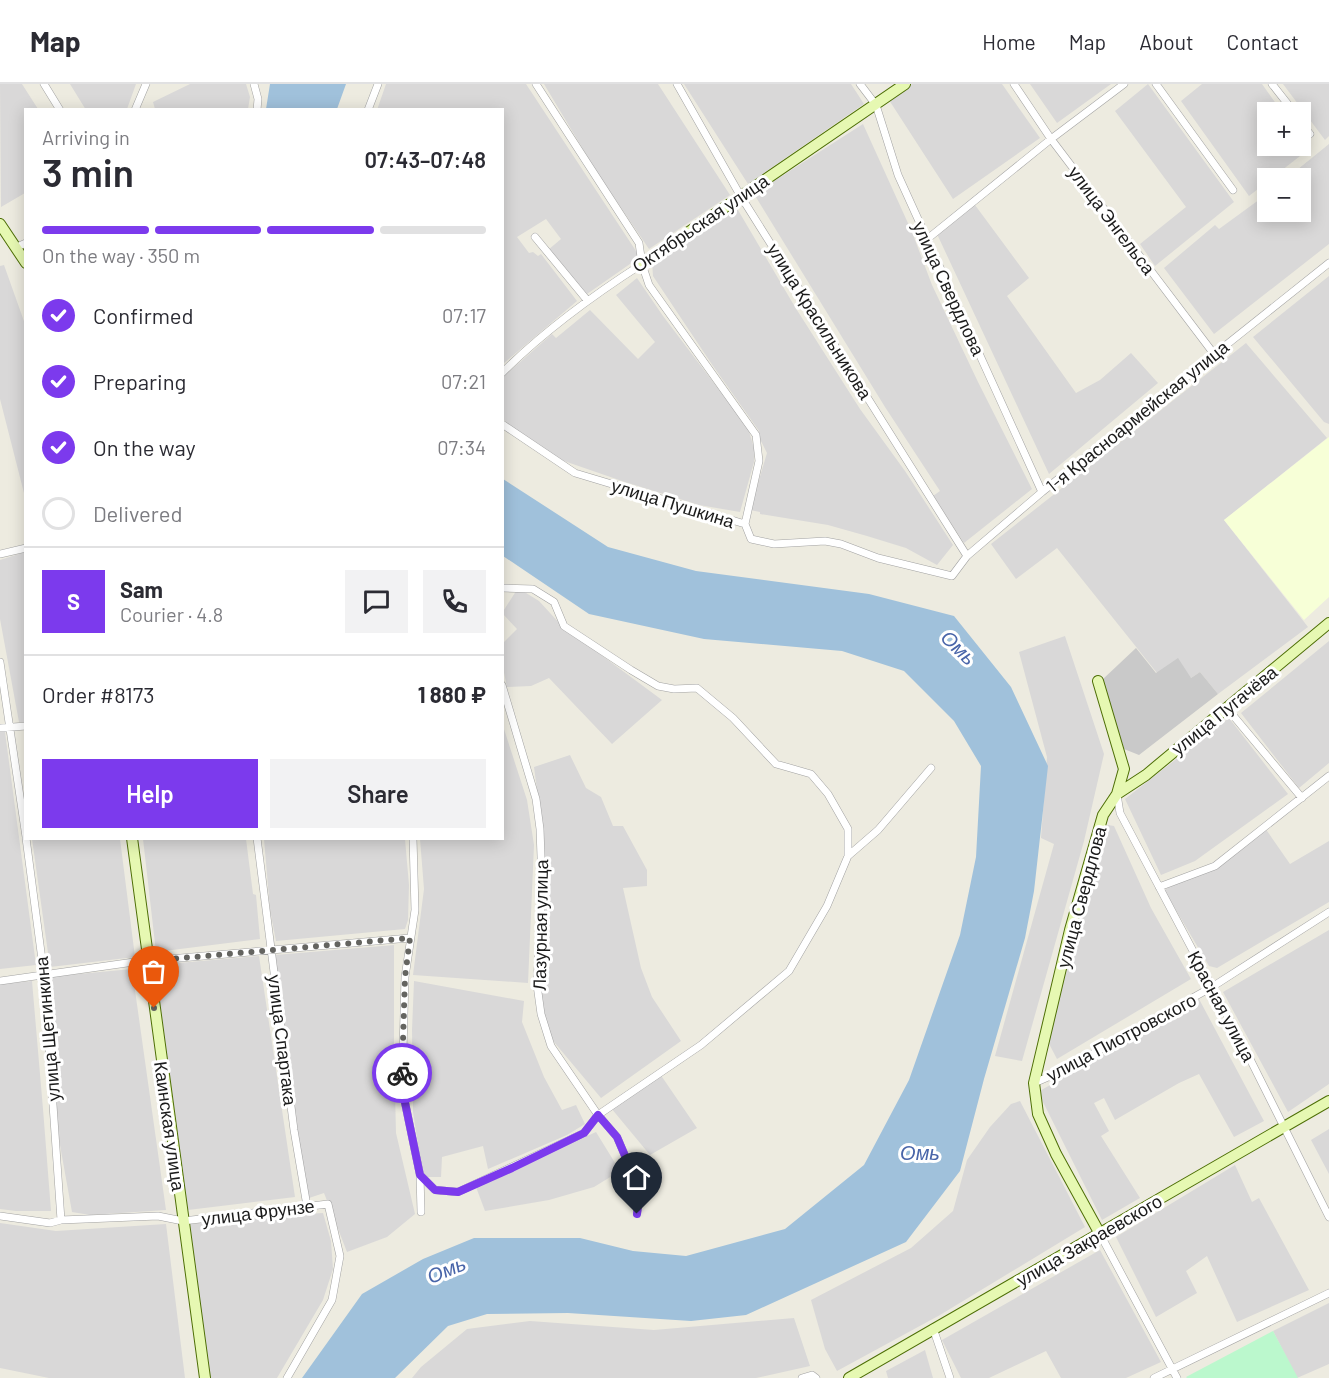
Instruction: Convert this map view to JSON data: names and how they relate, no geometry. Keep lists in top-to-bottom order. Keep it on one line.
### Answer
{"streets":{"street":["улица Энгельса","Октябрьская улица","улица Свердлова","улица Красильникова","1-я Красноармейская улица","улица Пушкина","улица Пугачёва","Лазурная улица","Красная улица","улица Щетинкина","улица Пиотровского","улица Спартака","Каинская улица","улица Фрунзе","улица Закраевского"]},"crossings":[["улица Энгельса","1-я Красноармейская улица"],["Октябрьская улица","улица Свердлова"],["Октябрьская улица","улица Красильникова"],["улица Свердлова","1-я Красноармейская улица"],["улица Свердлова","улица Пугачёва"],["улица Свердлова","Красная улица"],["улица Свердлова","улица Пиотровского"],["улица Красильникова","1-я Красноармейская улица"],["1-я Красноармейская улица","улица Пушкина"],["улица Пугачёва","Красная улица"],["Красная улица","улица Пиотровского"],["Красная улица","улица Закраевского"],["улица Щетинкина","улица Фрунзе"],["улица Спартака","улица Фрунзе"],["Каинская улица","улица Фрунзе"]],"water":["Омь"],"page":{"header":"Map","nav":["Home","Map","About","Contact"],"map_buttons":["+","−"],"heading":["3 min","Arriving in","07:43–07:48"],"panel":["Sam","Courier · 4.8","Order #8173","1 880 ₽"],"bar":"On the way · 350 m","list":[["Confirmed","07:17"],["Preparing","07:21"],["On the way","07:34"],"Delivered"],"round":"S","buttons":["Help","Share"]}}
